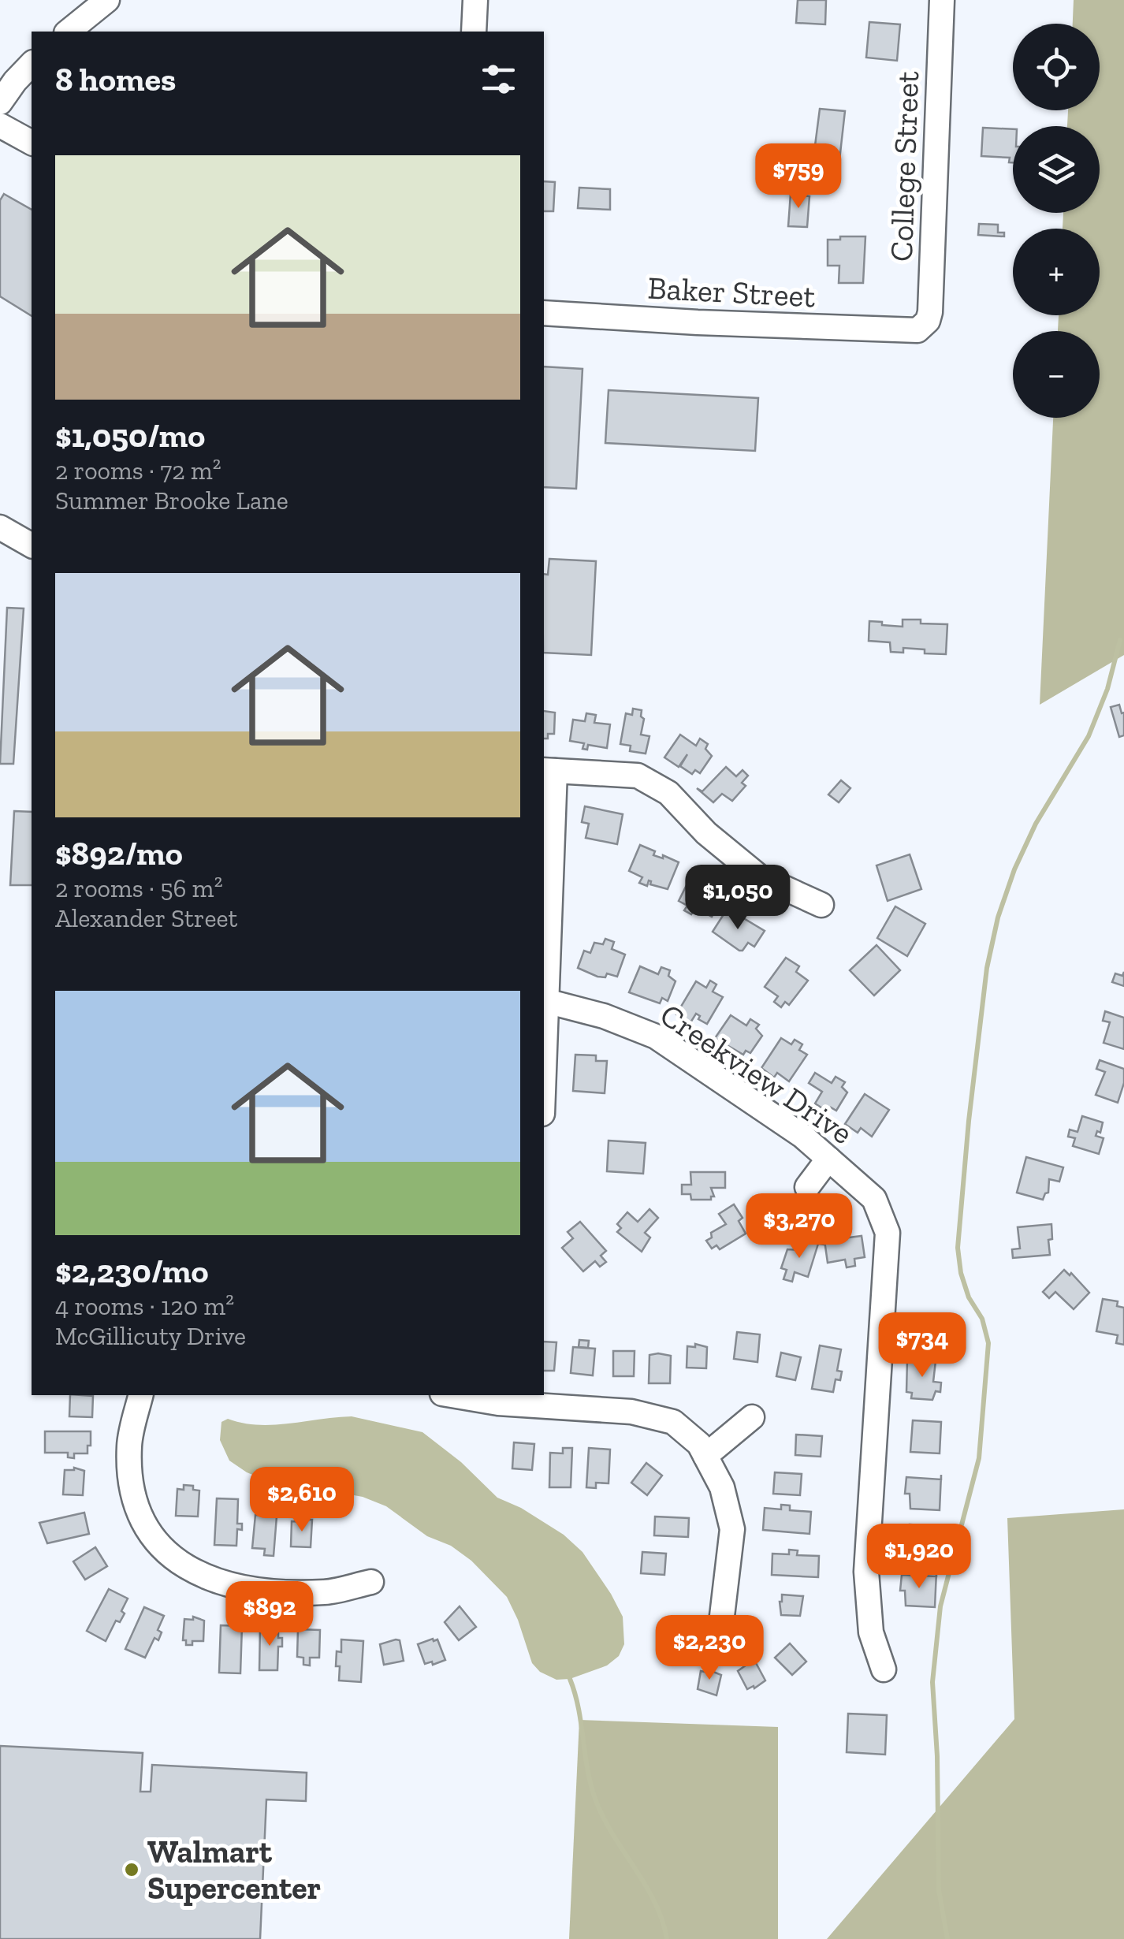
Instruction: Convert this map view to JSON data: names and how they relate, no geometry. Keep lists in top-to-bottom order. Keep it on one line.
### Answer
{"streets":{"street":["College Street","Baker Street","Creekview Drive"]},"crossings":[["College Street","Baker Street"]],"places":["Walmart Supercenter"],"page":{"map_buttons":["+","−"],"heading":"8 homes","list":[{"name":"$1,050/mo","note":"2 rooms · 72 m² · Summer Brooke Lane"},{"name":"$892/mo","note":"2 rooms · 56 m² · Alexander Street"},{"name":"$2,230/mo","note":"4 rooms · 120 m² · McGillicuty Drive"}],"price":["$759","$1,050","$3,270","$734","$2,610","$1,920","$892","$2,230"]}}
